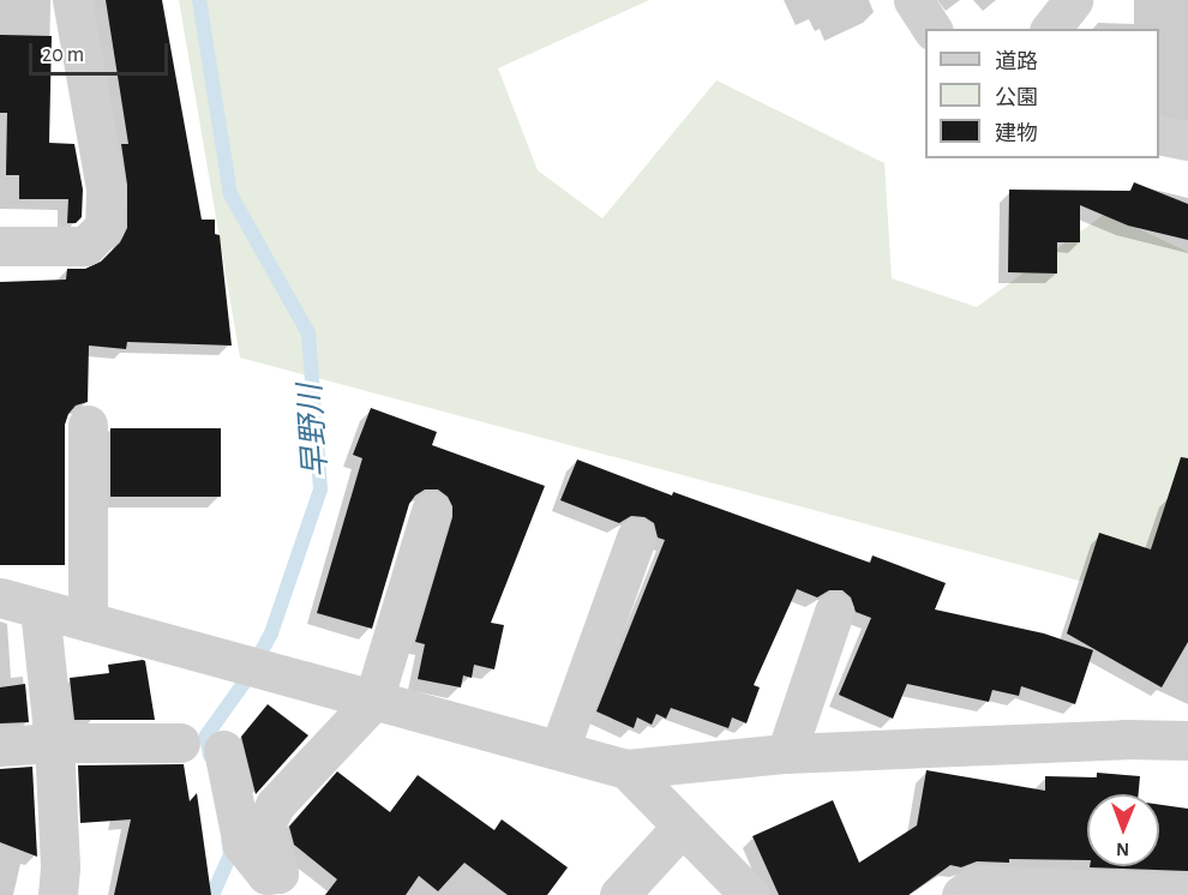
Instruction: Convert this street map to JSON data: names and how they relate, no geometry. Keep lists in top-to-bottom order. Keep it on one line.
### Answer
{"water":["早野川"],"legend":["道路","公園","建物"],"scale_bar":"20 m","north":"bottom"}
